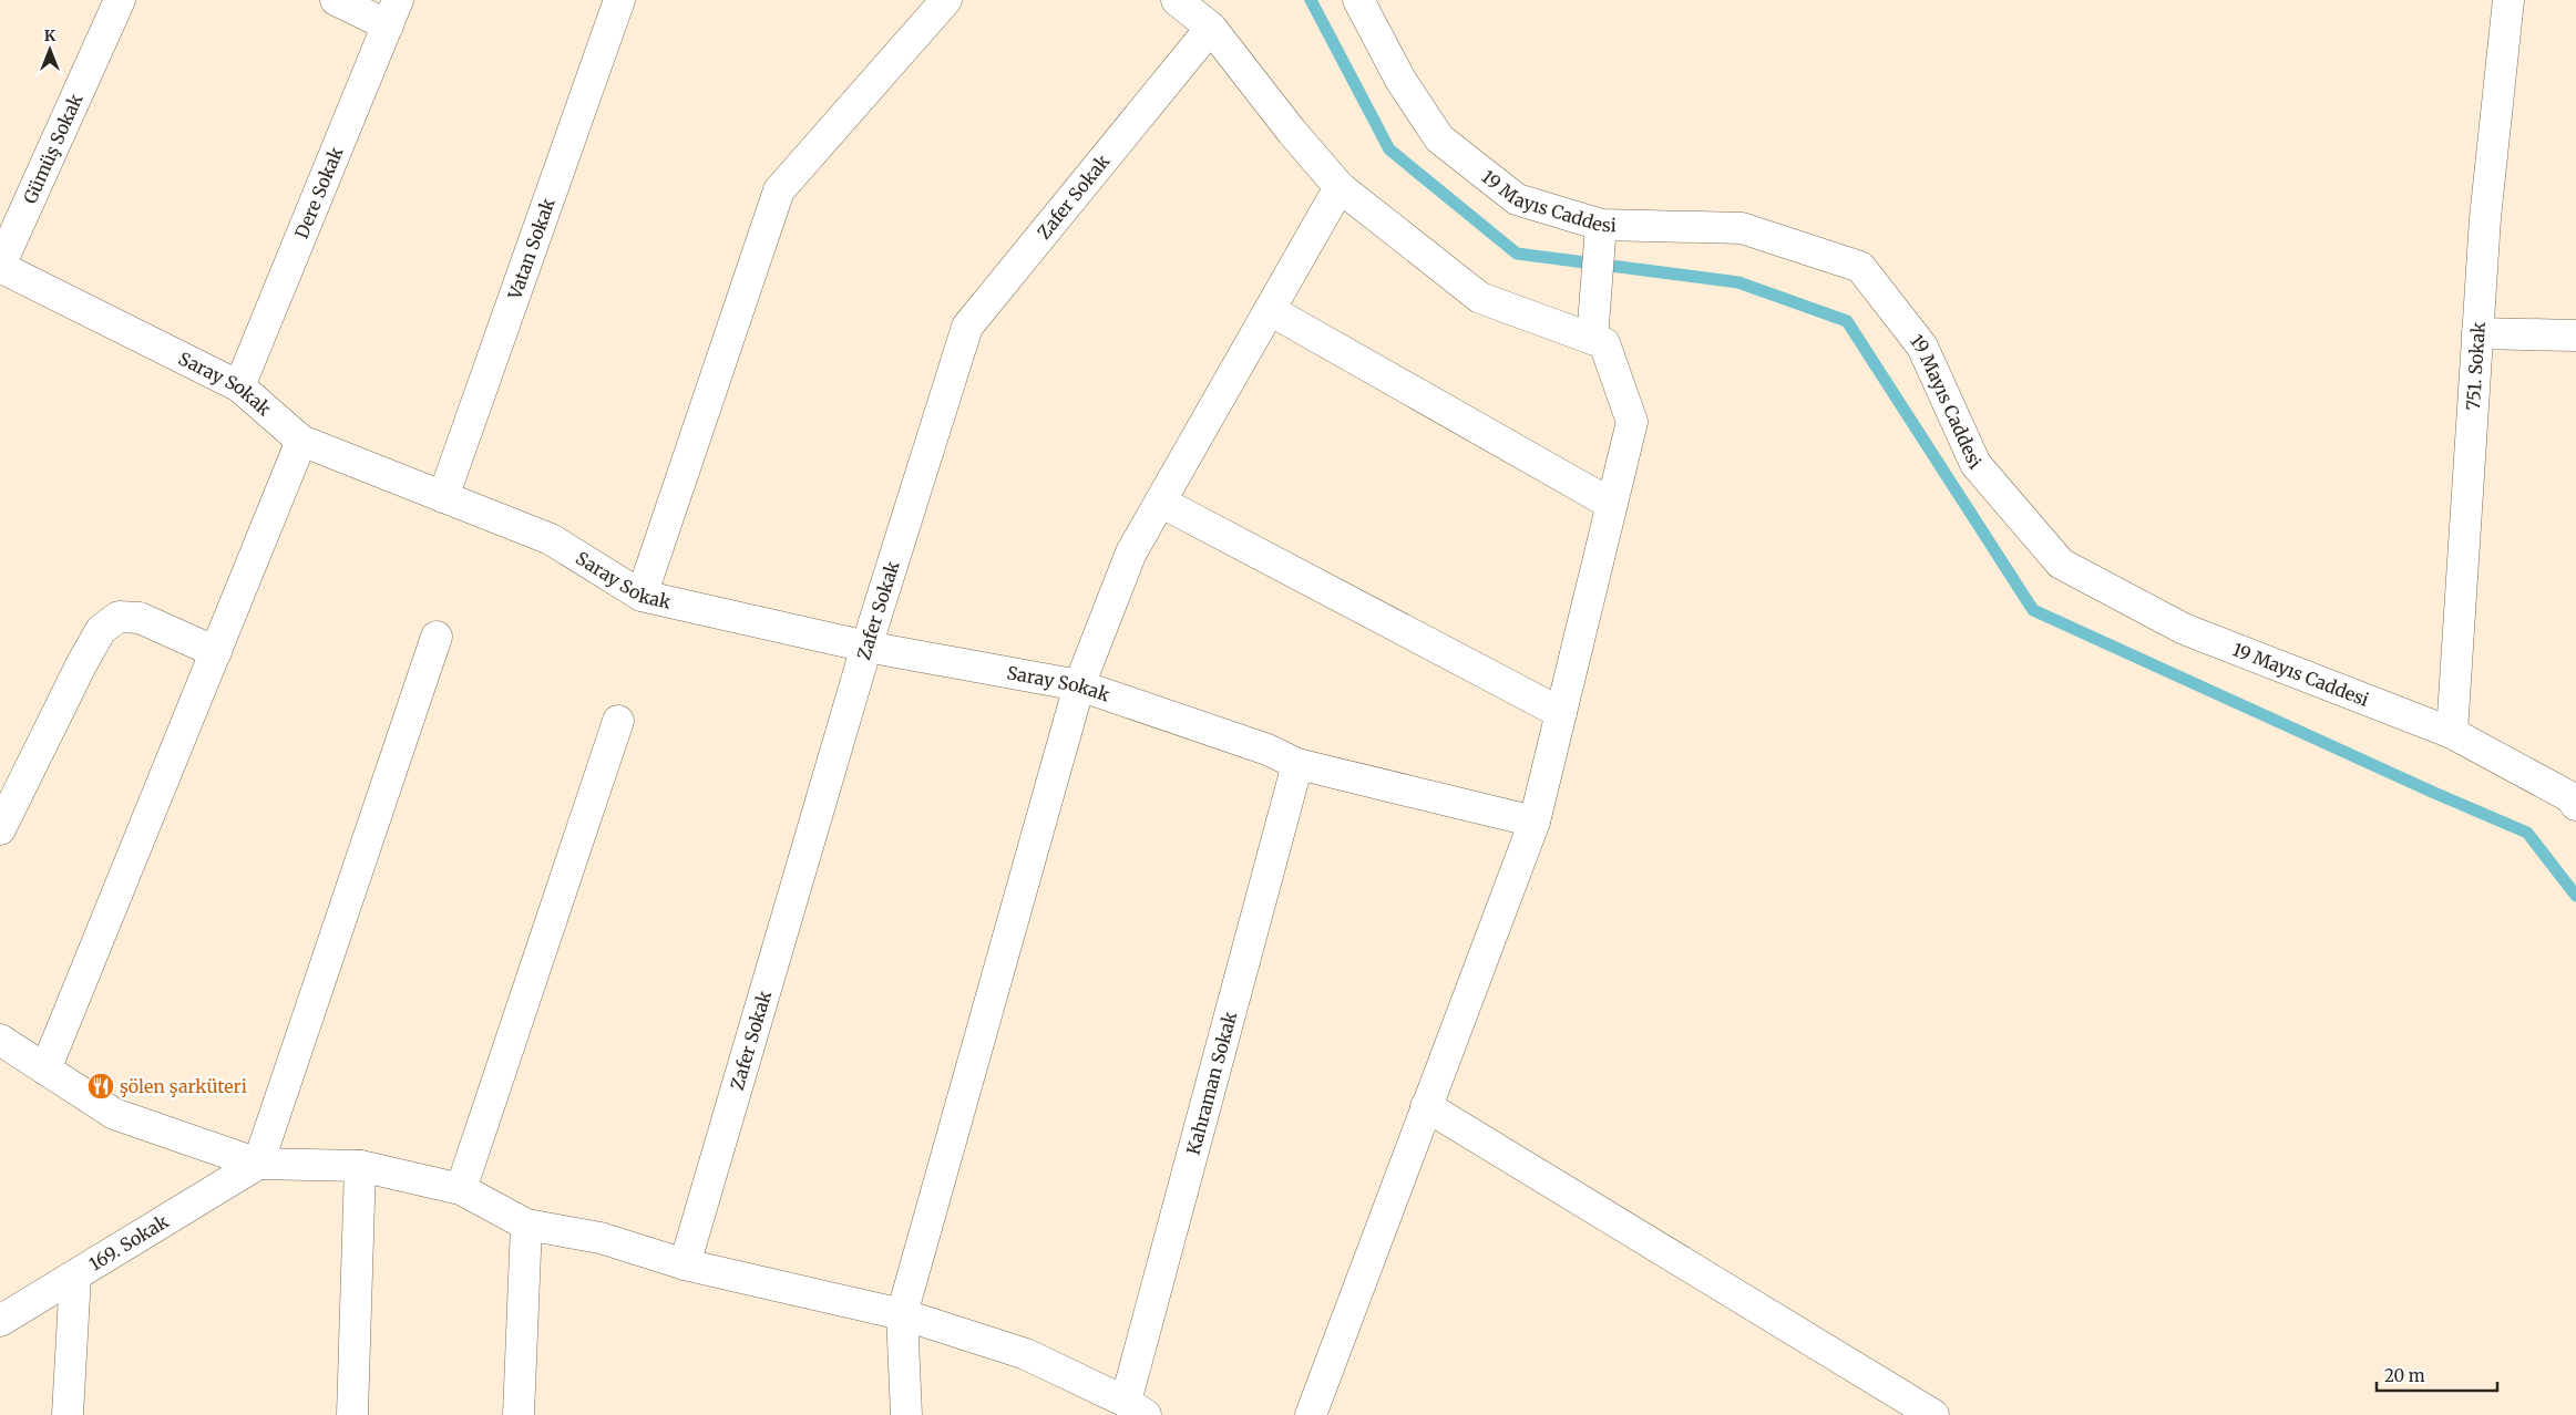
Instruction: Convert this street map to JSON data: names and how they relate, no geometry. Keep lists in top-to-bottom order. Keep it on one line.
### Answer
{"streets":{"street":["Gümüş Sokak","Dere Sokak","Zafer Sokak","19 Mayıs Caddesi","Vatan Sokak","751. Sokak","Saray Sokak","Kahraman Sokak","169. Sokak"]},"crossings":[["Gümüş Sokak","Saray Sokak"],["Dere Sokak","Saray Sokak"],["Zafer Sokak","Saray Sokak"],["19 Mayıs Caddesi","751. Sokak"],["Vatan Sokak","Saray Sokak"],["Saray Sokak","Kahraman Sokak"]],"places":{"restaurant":["şölen şarküteri"]},"scale_bar":"20 m","north":"top"}
